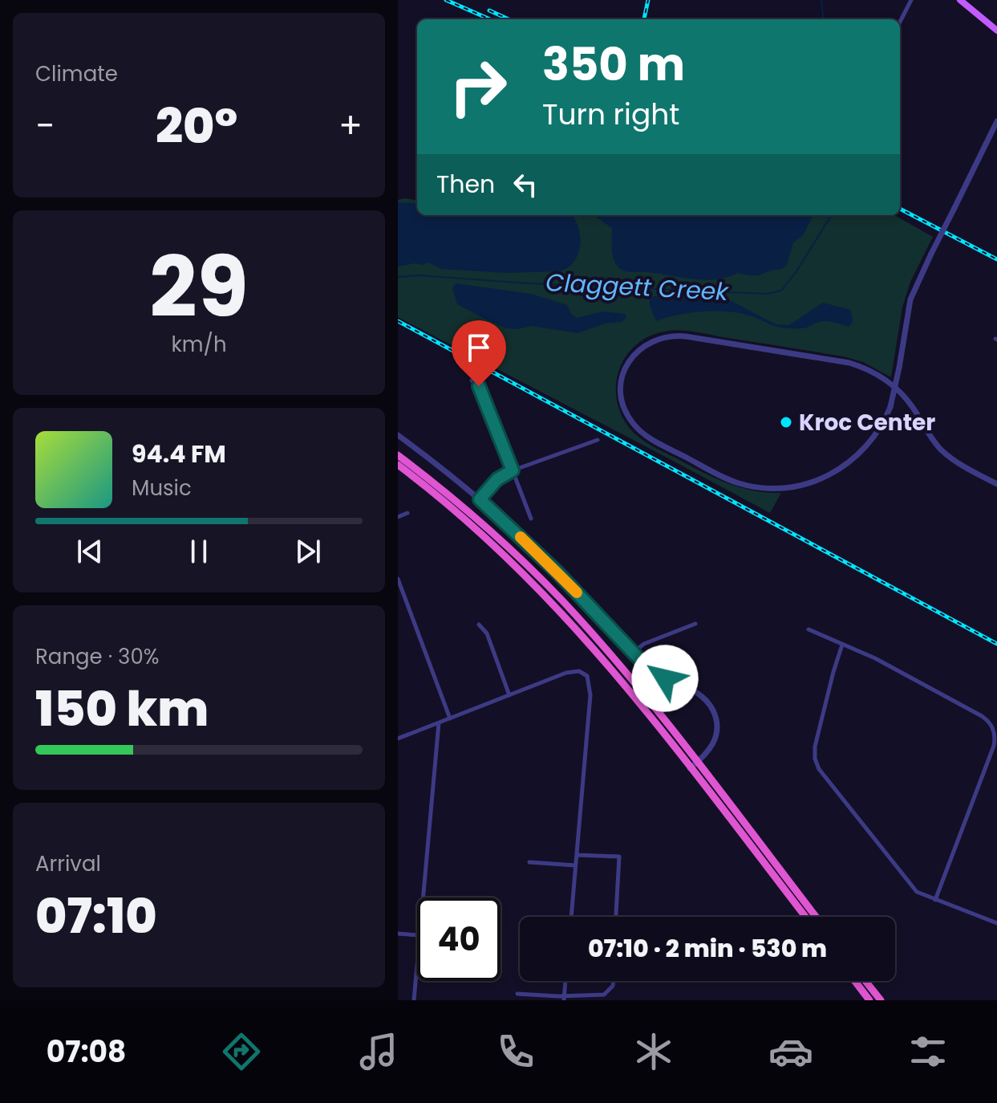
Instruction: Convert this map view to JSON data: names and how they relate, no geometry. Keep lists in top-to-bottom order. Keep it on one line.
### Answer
{"water":["Claggett Creek"],"places":["Kroc Center"],"page":{"tile":["Climate",["29","km/h"],["Range · 30%","150 km"],["Arrival","07:10"]],"turn":["350 m","Turn right"],"heat":["−","20°","+"],"then":"Then","song":["94.4 FM","Music"],"limit":"40","trip":"07:10 · 2 min · 530 m","tabs":"07:08"}}
